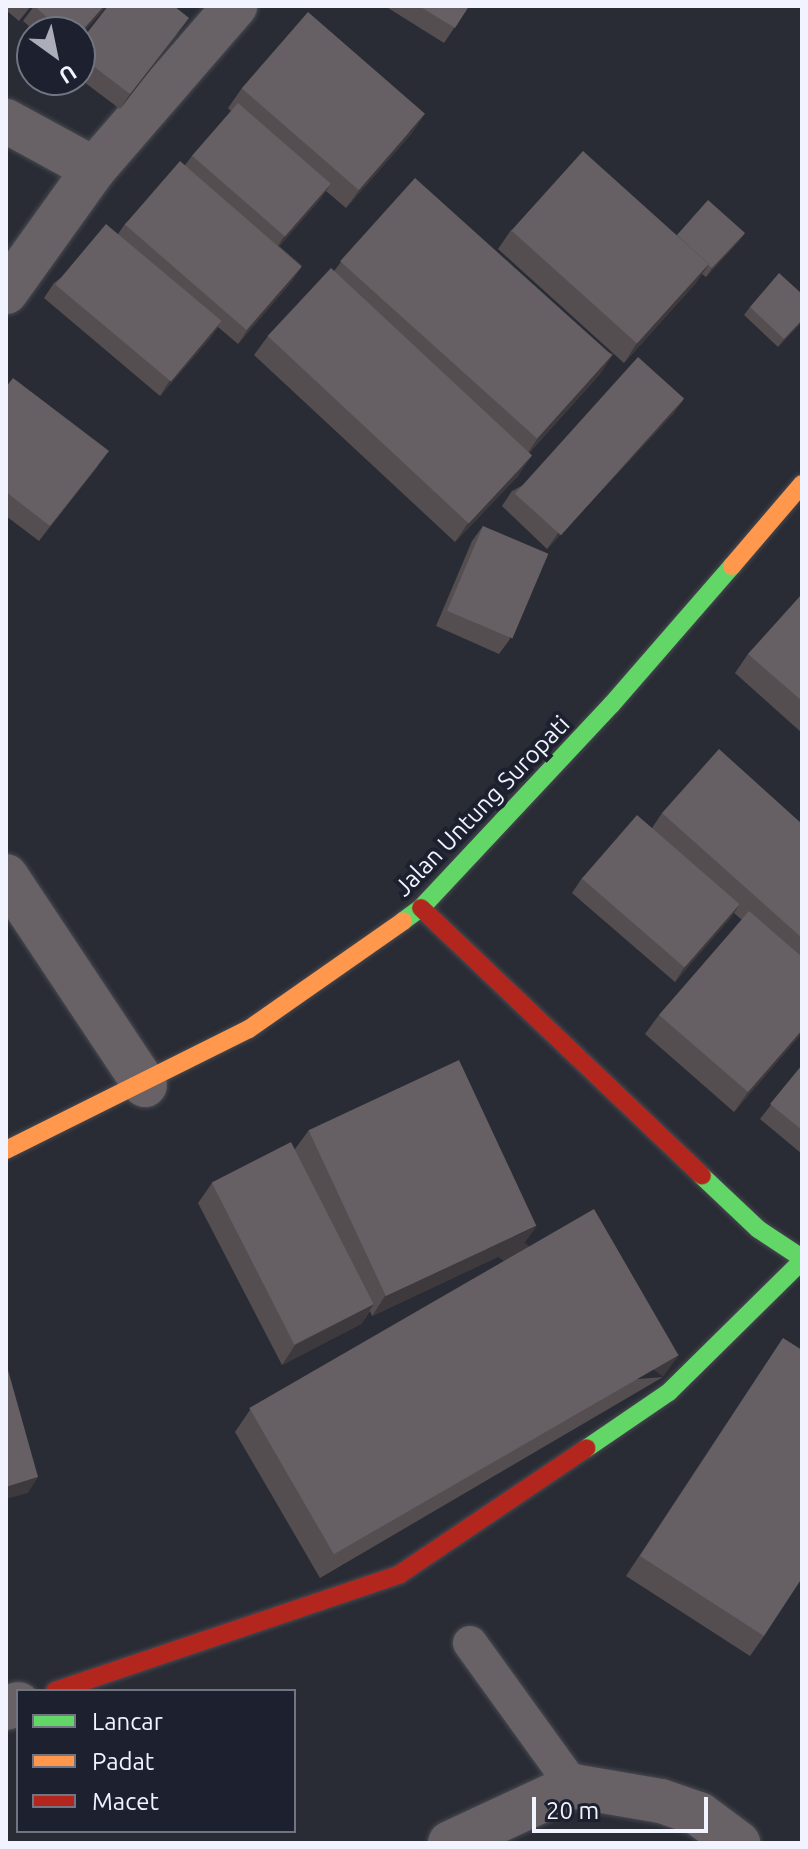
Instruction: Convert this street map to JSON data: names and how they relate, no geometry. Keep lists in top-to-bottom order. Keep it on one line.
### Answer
{"streets":{"street":["Jalan Untung Suropati"]},"legend":["Lancar","Padat","Macet"],"scale_bar":"20 m","north":"bottom right"}
